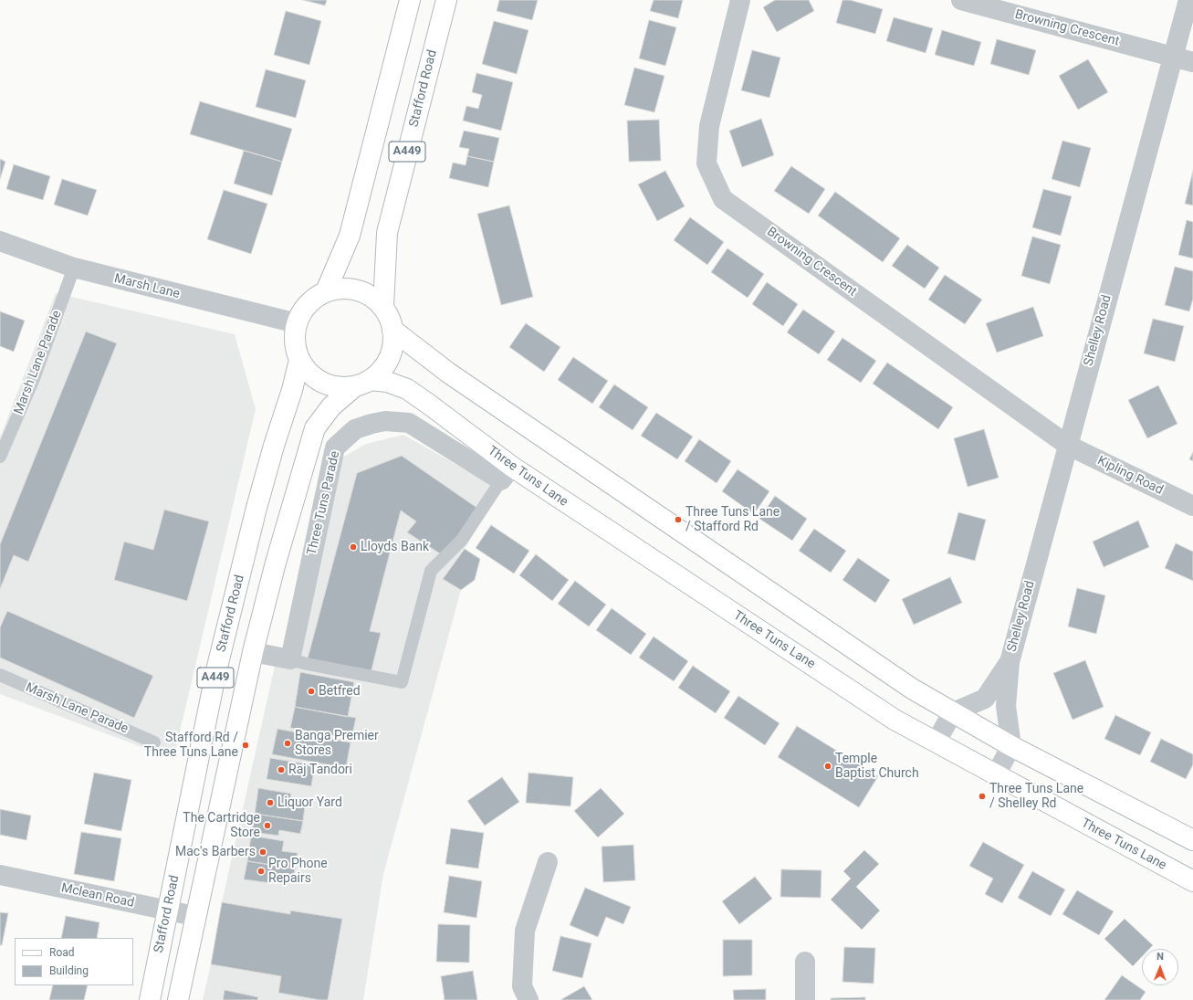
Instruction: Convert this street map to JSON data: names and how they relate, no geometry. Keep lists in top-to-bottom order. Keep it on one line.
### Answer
{"streets":{"main road":["Stafford Road","A449","Three Tuns Lane"],"street":["Browning Crescent","Marsh Lane","Shelley Road","Kipling Road","Three Tuns Parade","Mclean Road"],"lane":["Marsh Lane Parade"]},"crossings":[["Browning Crescent","Shelley Road"],["Browning Crescent","Kipling Road"],["Stafford Road","A449"],["Stafford Road","Marsh Lane"],["Stafford Road","Three Tuns Lane"],["Stafford Road","Mclean Road"],["A449","Marsh Lane"],["A449","Three Tuns Lane"],["A449","Mclean Road"],["Marsh Lane","Marsh Lane Parade"],["Marsh Lane","Three Tuns Lane"],["Shelley Road","Kipling Road"],["Three Tuns Lane","Three Tuns Parade"]],"places":["Three Tuns Lane / Stafford Rd","Lloyds Bank","Betfred","Banga Premier Stores","Stafford Rd / Three Tuns Lane","Temple Baptist Church","Raj Tandori","Three Tuns Lane / Shelley Rd","Liquor Yard","The Cartridge Store","Mac's Barbers","Pro Phone Repairs"],"legend":["Road","Building"],"north":"top"}
